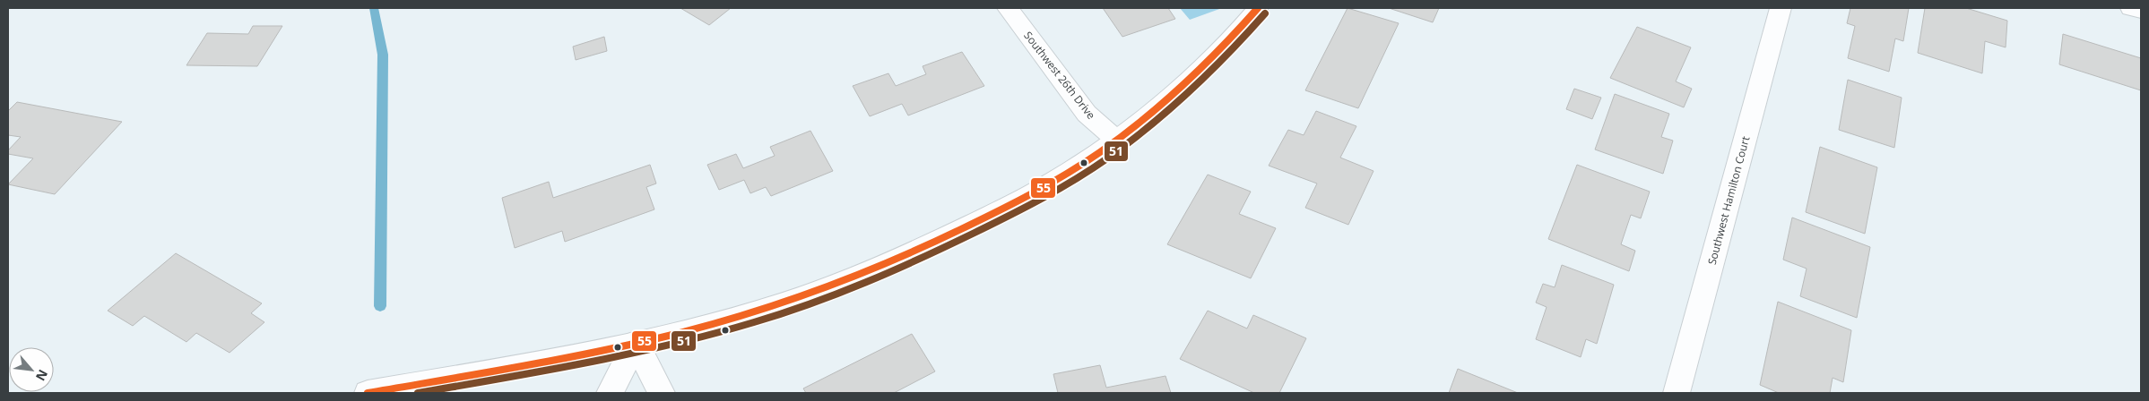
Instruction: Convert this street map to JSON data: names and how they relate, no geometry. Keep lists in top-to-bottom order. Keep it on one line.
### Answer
{"streets":{"street":["Southwest 26th Drive","Southwest Hamilton Court"]},"lines":["transit line 55","transit line 51"],"north":"bottom right"}
